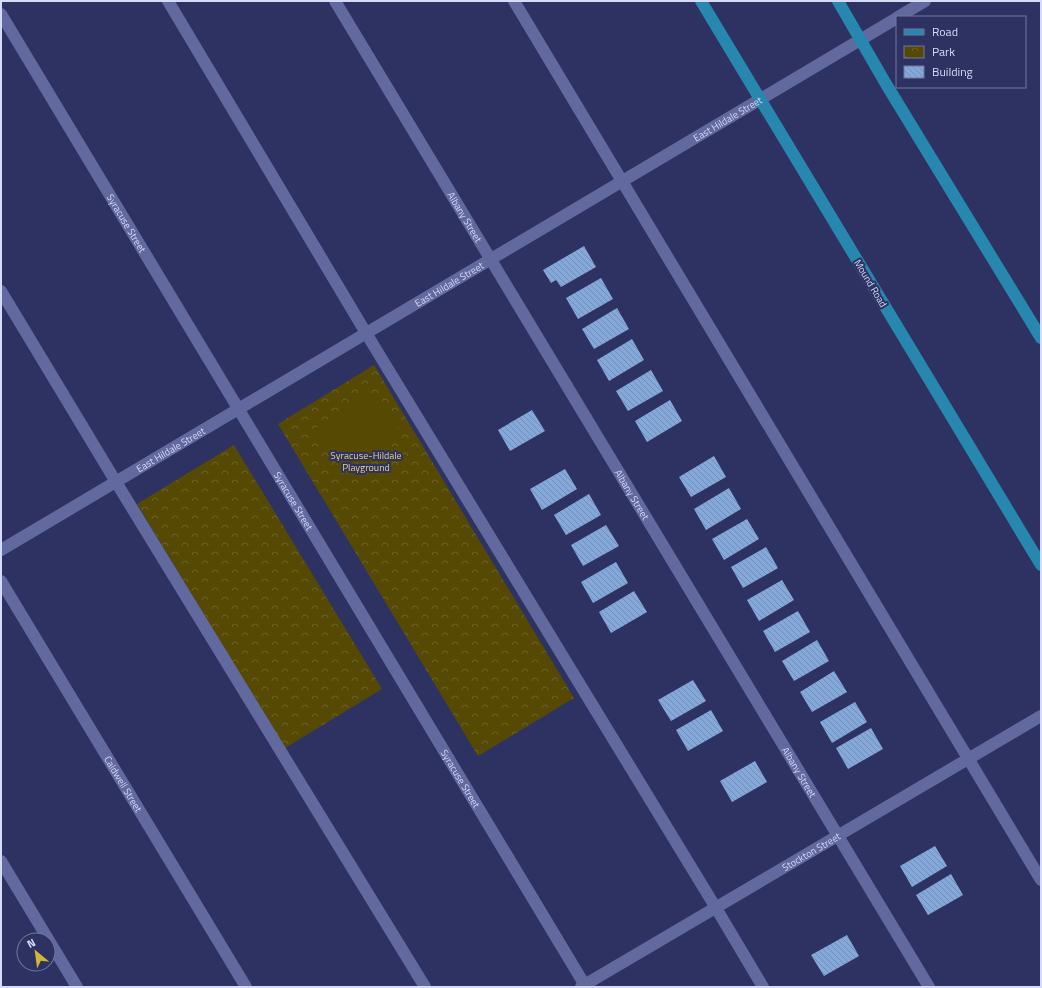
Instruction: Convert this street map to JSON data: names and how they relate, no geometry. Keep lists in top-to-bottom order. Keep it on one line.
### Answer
{"streets":{"main road":["Mound Road"],"street":["East Hildale Street","Albany Street","Syracuse Street","Caldwell Street","Stockton Street"]},"crossings":[["East Hildale Street","Albany Street"],["East Hildale Street","Syracuse Street"],["East Hildale Street","Mound Road"],["Albany Street","Stockton Street"],["Syracuse Street","Stockton Street"]],"parks":["Syracuse-Hildale Playground"],"legend":["Road","Park","Building"],"north":"top left"}
